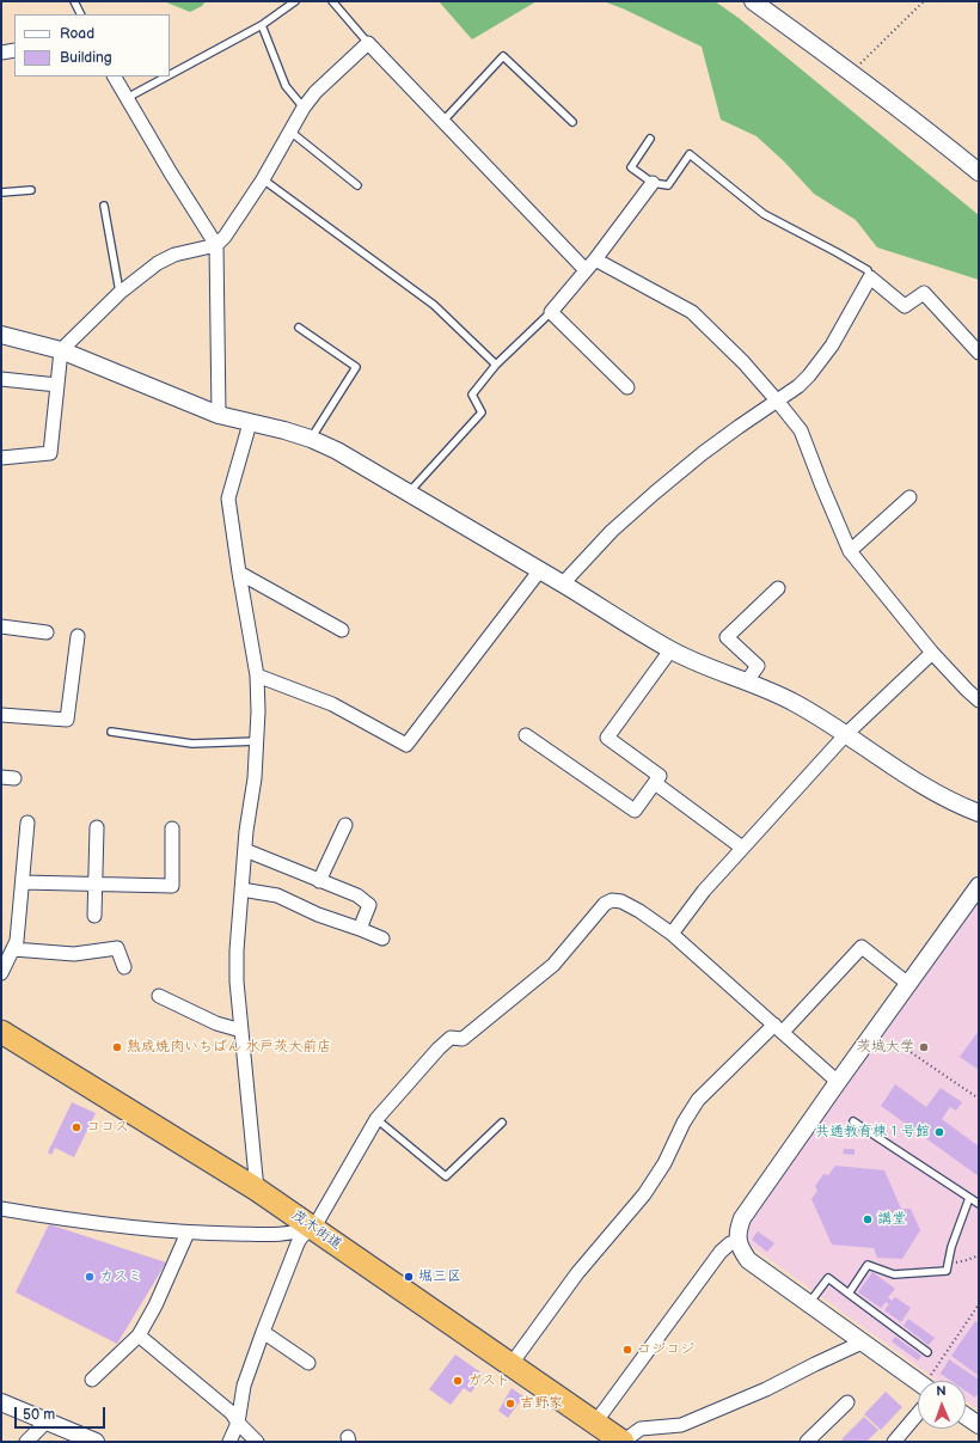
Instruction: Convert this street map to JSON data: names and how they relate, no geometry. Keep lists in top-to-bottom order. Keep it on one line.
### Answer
{"streets":{"highway":["茂木街道"]},"places":["熟成焼肉いちばん 水戸茨大前店","茨城大学","ココス","共通教育棟１号館","講堂","カスミ","堀三区","コジコジ","ガスト","吉野家"],"legend":["Road","Building"],"scale_bar":"50 m","north":"top"}
